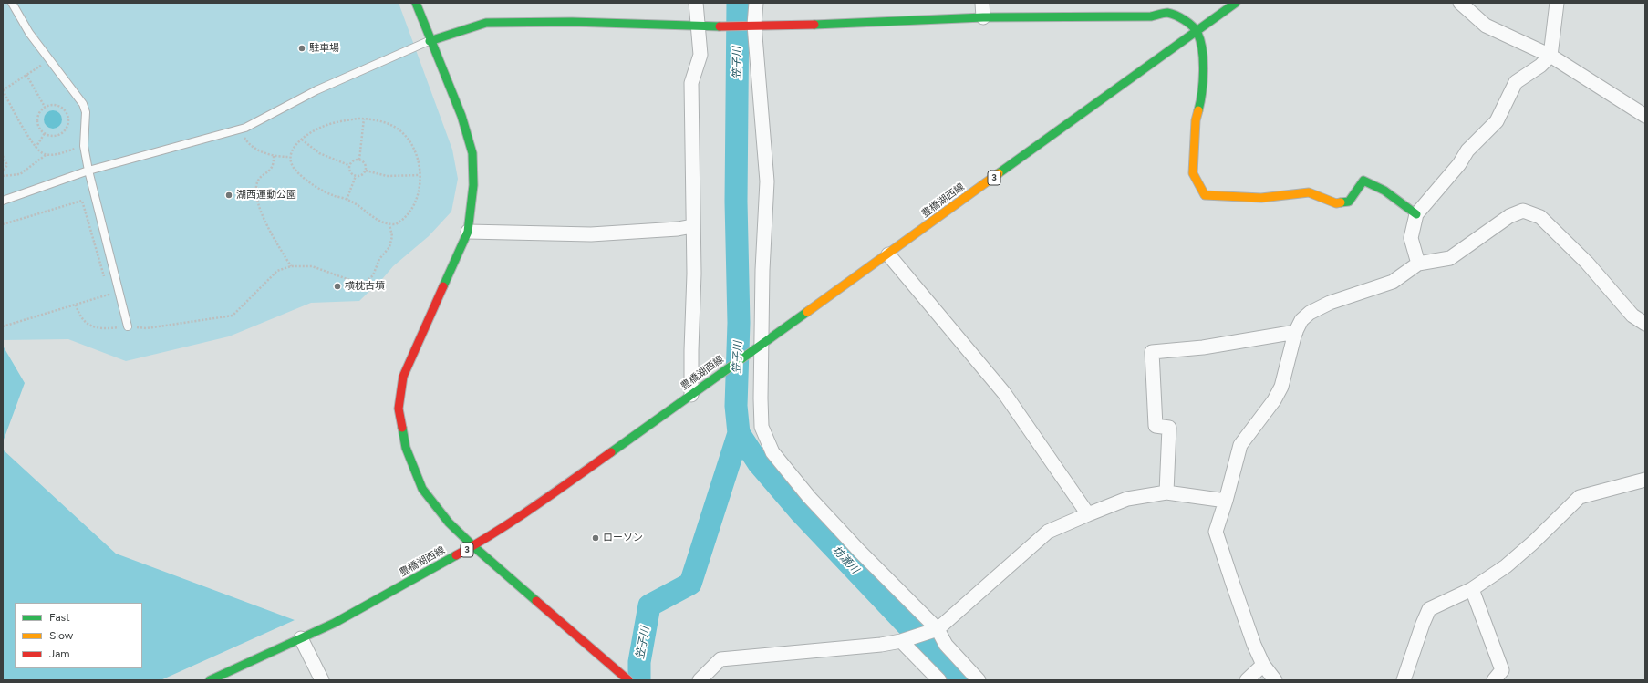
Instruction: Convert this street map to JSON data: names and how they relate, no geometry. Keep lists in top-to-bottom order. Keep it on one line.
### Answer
{"streets":{"street":["3","豊橋湖西線"]},"water":["笠子川","坊瀬川"],"places":["駐車場","湖西運動公園","横枕古墳","ローソン"],"legend":["Fast","Slow","Jam"]}
